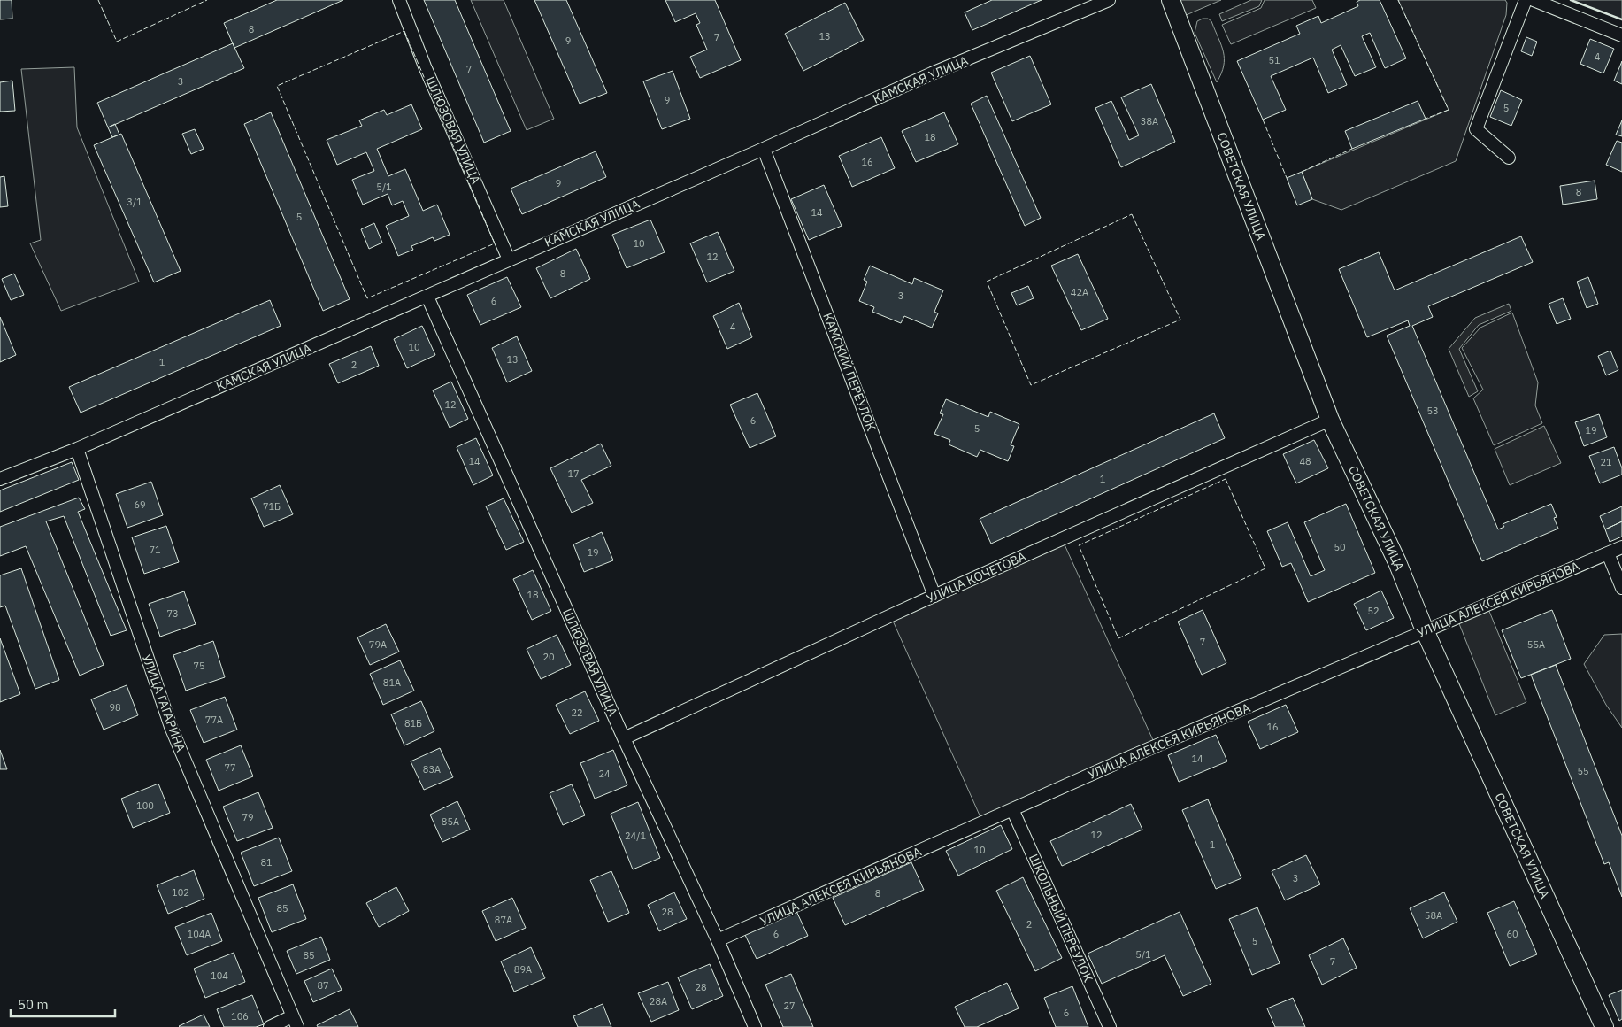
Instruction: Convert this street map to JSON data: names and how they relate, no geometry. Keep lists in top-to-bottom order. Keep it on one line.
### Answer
{"streets":{"main road":["СОВЕТСКАЯ УЛИЦА"],"street":["КАМСКАЯ УЛИЦА","ШЛЮЗОВАЯ УЛИЦА","КАМСКИЙ ПЕРЕУЛОК","УЛИЦА КОЧЕТОВА","УЛИЦА АЛЕКСЕЯ КИРЬЯНОВА","УЛИЦА ГАГАРИНА","ШКОЛЬНЫЙ ПЕРЕУЛОК"]},"crossings":[["КАМСКАЯ УЛИЦА","ШЛЮЗОВАЯ УЛИЦА"],["КАМСКАЯ УЛИЦА","КАМСКИЙ ПЕРЕУЛОК"],["КАМСКАЯ УЛИЦА","УЛИЦА ГАГАРИНА"],["ШЛЮЗОВАЯ УЛИЦА","УЛИЦА КОЧЕТОВА"],["ШЛЮЗОВАЯ УЛИЦА","УЛИЦА АЛЕКСЕЯ КИРЬЯНОВА"],["СОВЕТСКАЯ УЛИЦА","УЛИЦА КОЧЕТОВА"],["СОВЕТСКАЯ УЛИЦА","УЛИЦА АЛЕКСЕЯ КИРЬЯНОВА"],["КАМСКИЙ ПЕРЕУЛОК","УЛИЦА КОЧЕТОВА"],["УЛИЦА АЛЕКСЕЯ КИРЬЯНОВА","ШКОЛЬНЫЙ ПЕРЕУЛОК"]],"house_numbers":["8","13","7","9","4","51","7","3","9","5","38А","18","16","9","5/1","8","3/1","14","5","10","12","8","42А","3","6","4","10","13","1","2","12","53","6","5","19","14","48","21","17","1","69","71Б","50","71","19","18","52","73","7","79А","55А","20","75","81А","98","22","77А","81Б","16","14","77","83А","55","24","100","79","85А","12","24/1","1","10","81","3","102","8","85","28","58А","87А","2","104А","6","60","5","5/1","85","7","89А","104","87","28","28А","27","6","106"],"scale_bar":"50 m"}
